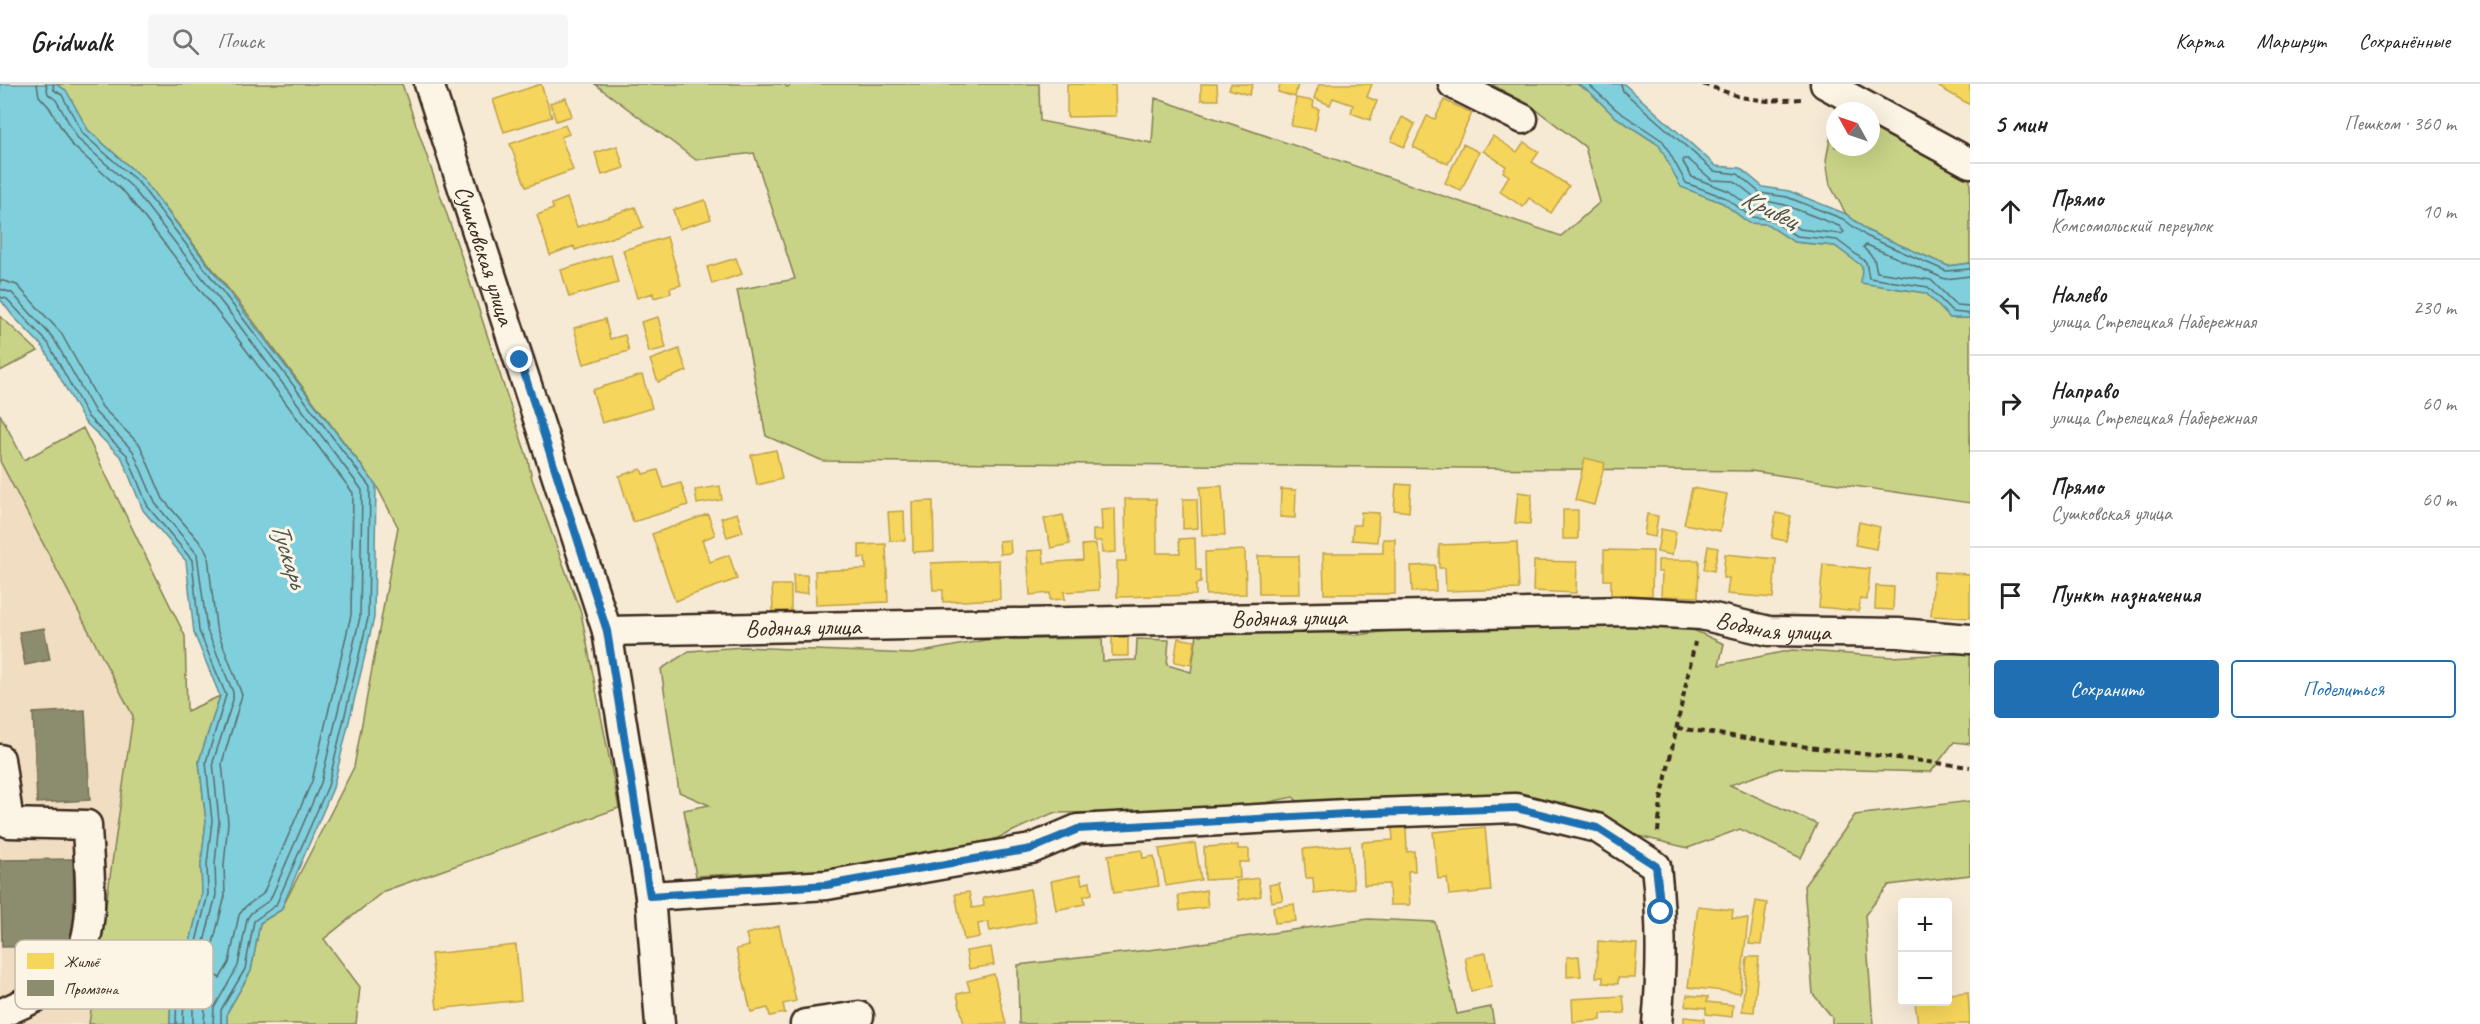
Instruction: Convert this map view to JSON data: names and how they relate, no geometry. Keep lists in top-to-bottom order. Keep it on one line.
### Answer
{"streets":{"street":["Сушковская улица","Водяная улица"]},"crossings":[["Сушковская улица","Водяная улица"]],"water":["Кривец","Тускарь"],"legend":["Жильё","Промзона"],"north":"top left","page":{"header":"Gridwalk","search":"Поиск","nav":["Карта","Маршрут","Сохранённые"],"heading":["5 мин","Пешком · 360 m"],"list":[["Прямо","Комсомольский переулок","10 m"],["Налево","улица Стрелецкая Набережная","230 m"],["Направо","улица Стрелецкая Набережная","60 m"],["Прямо","Сушковская улица","60 m"],"Пункт назначения"],"buttons":["Сохранить","Поделиться"],"map_buttons":["+","−"]}}
